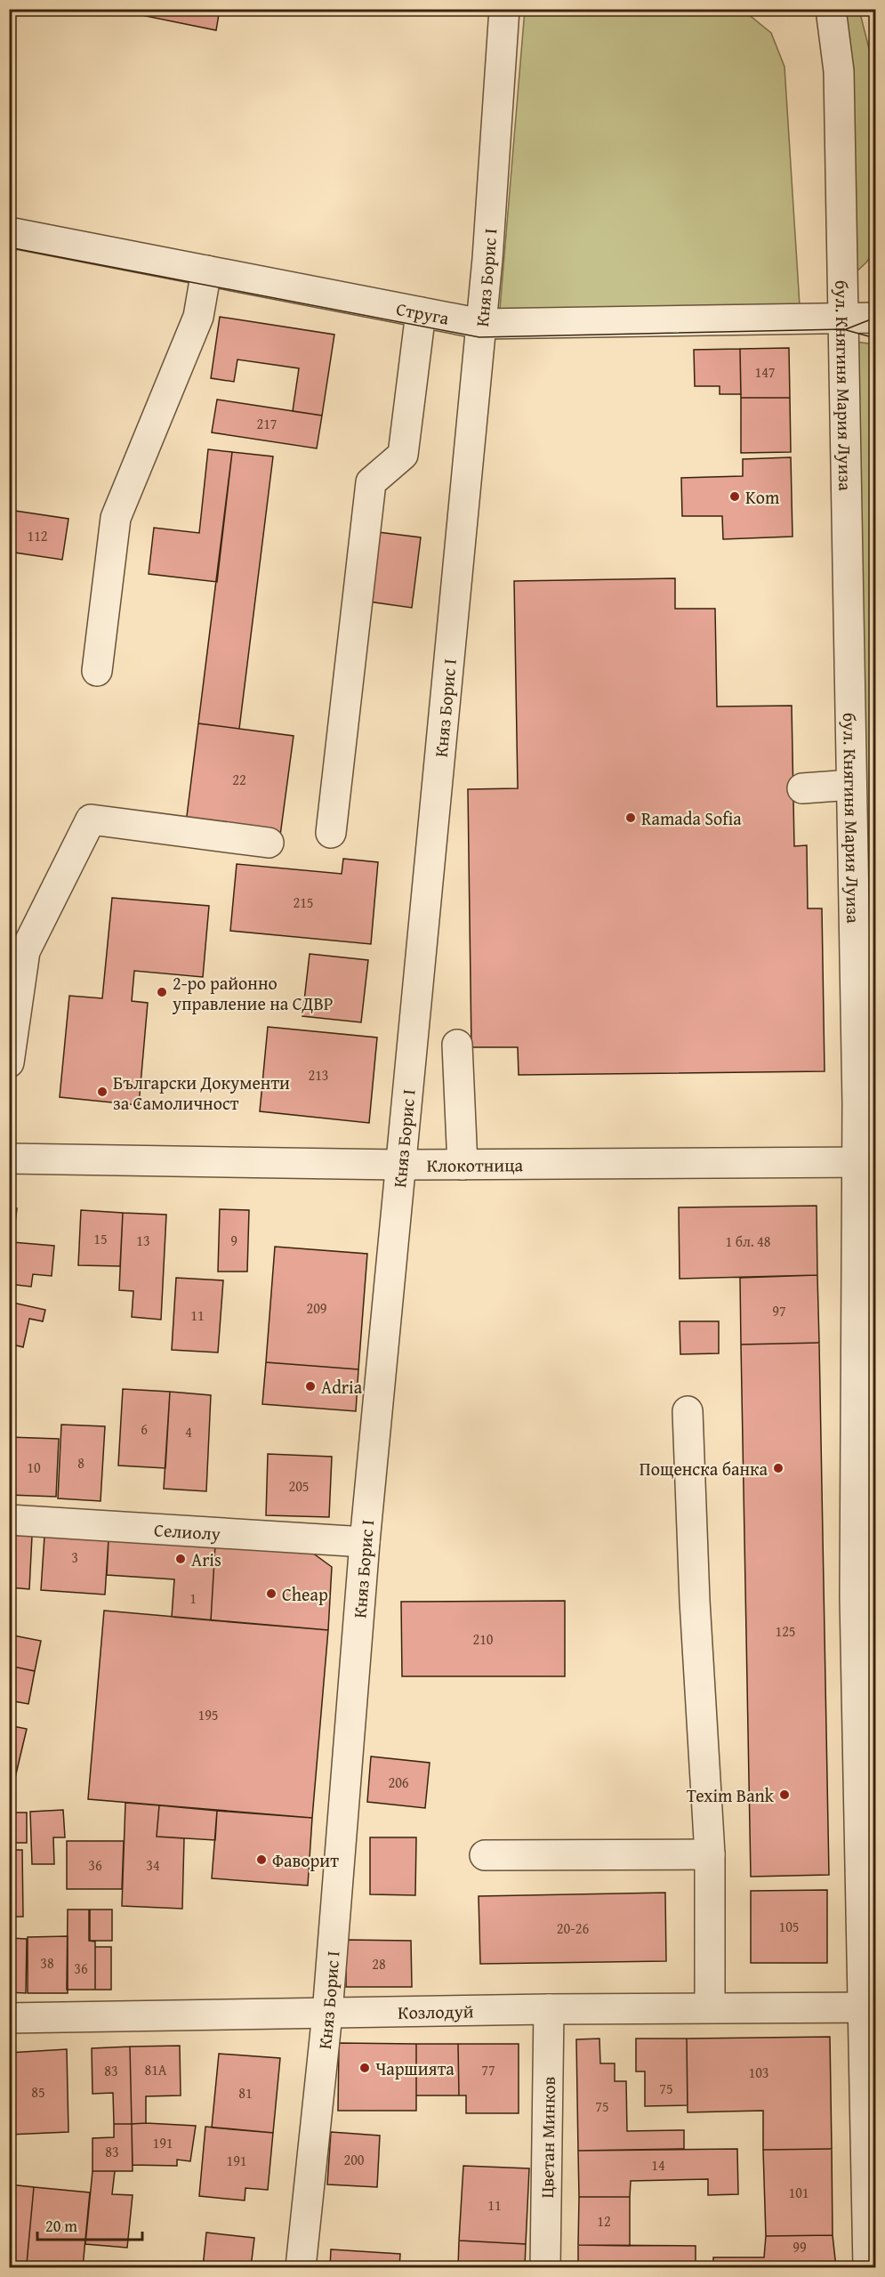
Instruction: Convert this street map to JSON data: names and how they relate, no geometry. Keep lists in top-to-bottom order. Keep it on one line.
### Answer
{"streets":{"street":["Княз Борис I","Струга","бул. Княгиня Мария Луиза","Клокотница","Селиолу","Козлодуй","Цветан Минков"]},"crossings":[["Княз Борис I","Струга"],["Княз Борис I","Клокотница"],["Княз Борис I","Селиолу"],["Княз Борис I","Козлодуй"],["Струга","бул. Княгиня Мария Луиза"],["бул. Княгиня Мария Луиза","Клокотница"],["бул. Княгиня Мария Луиза","Козлодуй"],["Козлодуй","Цветан Минков"]],"places":["Kom","Ramada Sofia","2-ро районно управление на СДВР","Български Документи за Самоличност","Adria","Пощенска банка","Aris","Cheap","Texim Bank","Фаворит","Чаршията"],"house_numbers":["147","217","112","22","215","213","15","13","9","1 бл. 48","209","97","11","6","4","8","10","205","3","1","125","210","195","206","36","34","105","20-26","38","28","36","81А","77","83","103","75","85","81","75","191","83","200","191","14","101","11","12","99"],"scale_bar":"20 m"}
